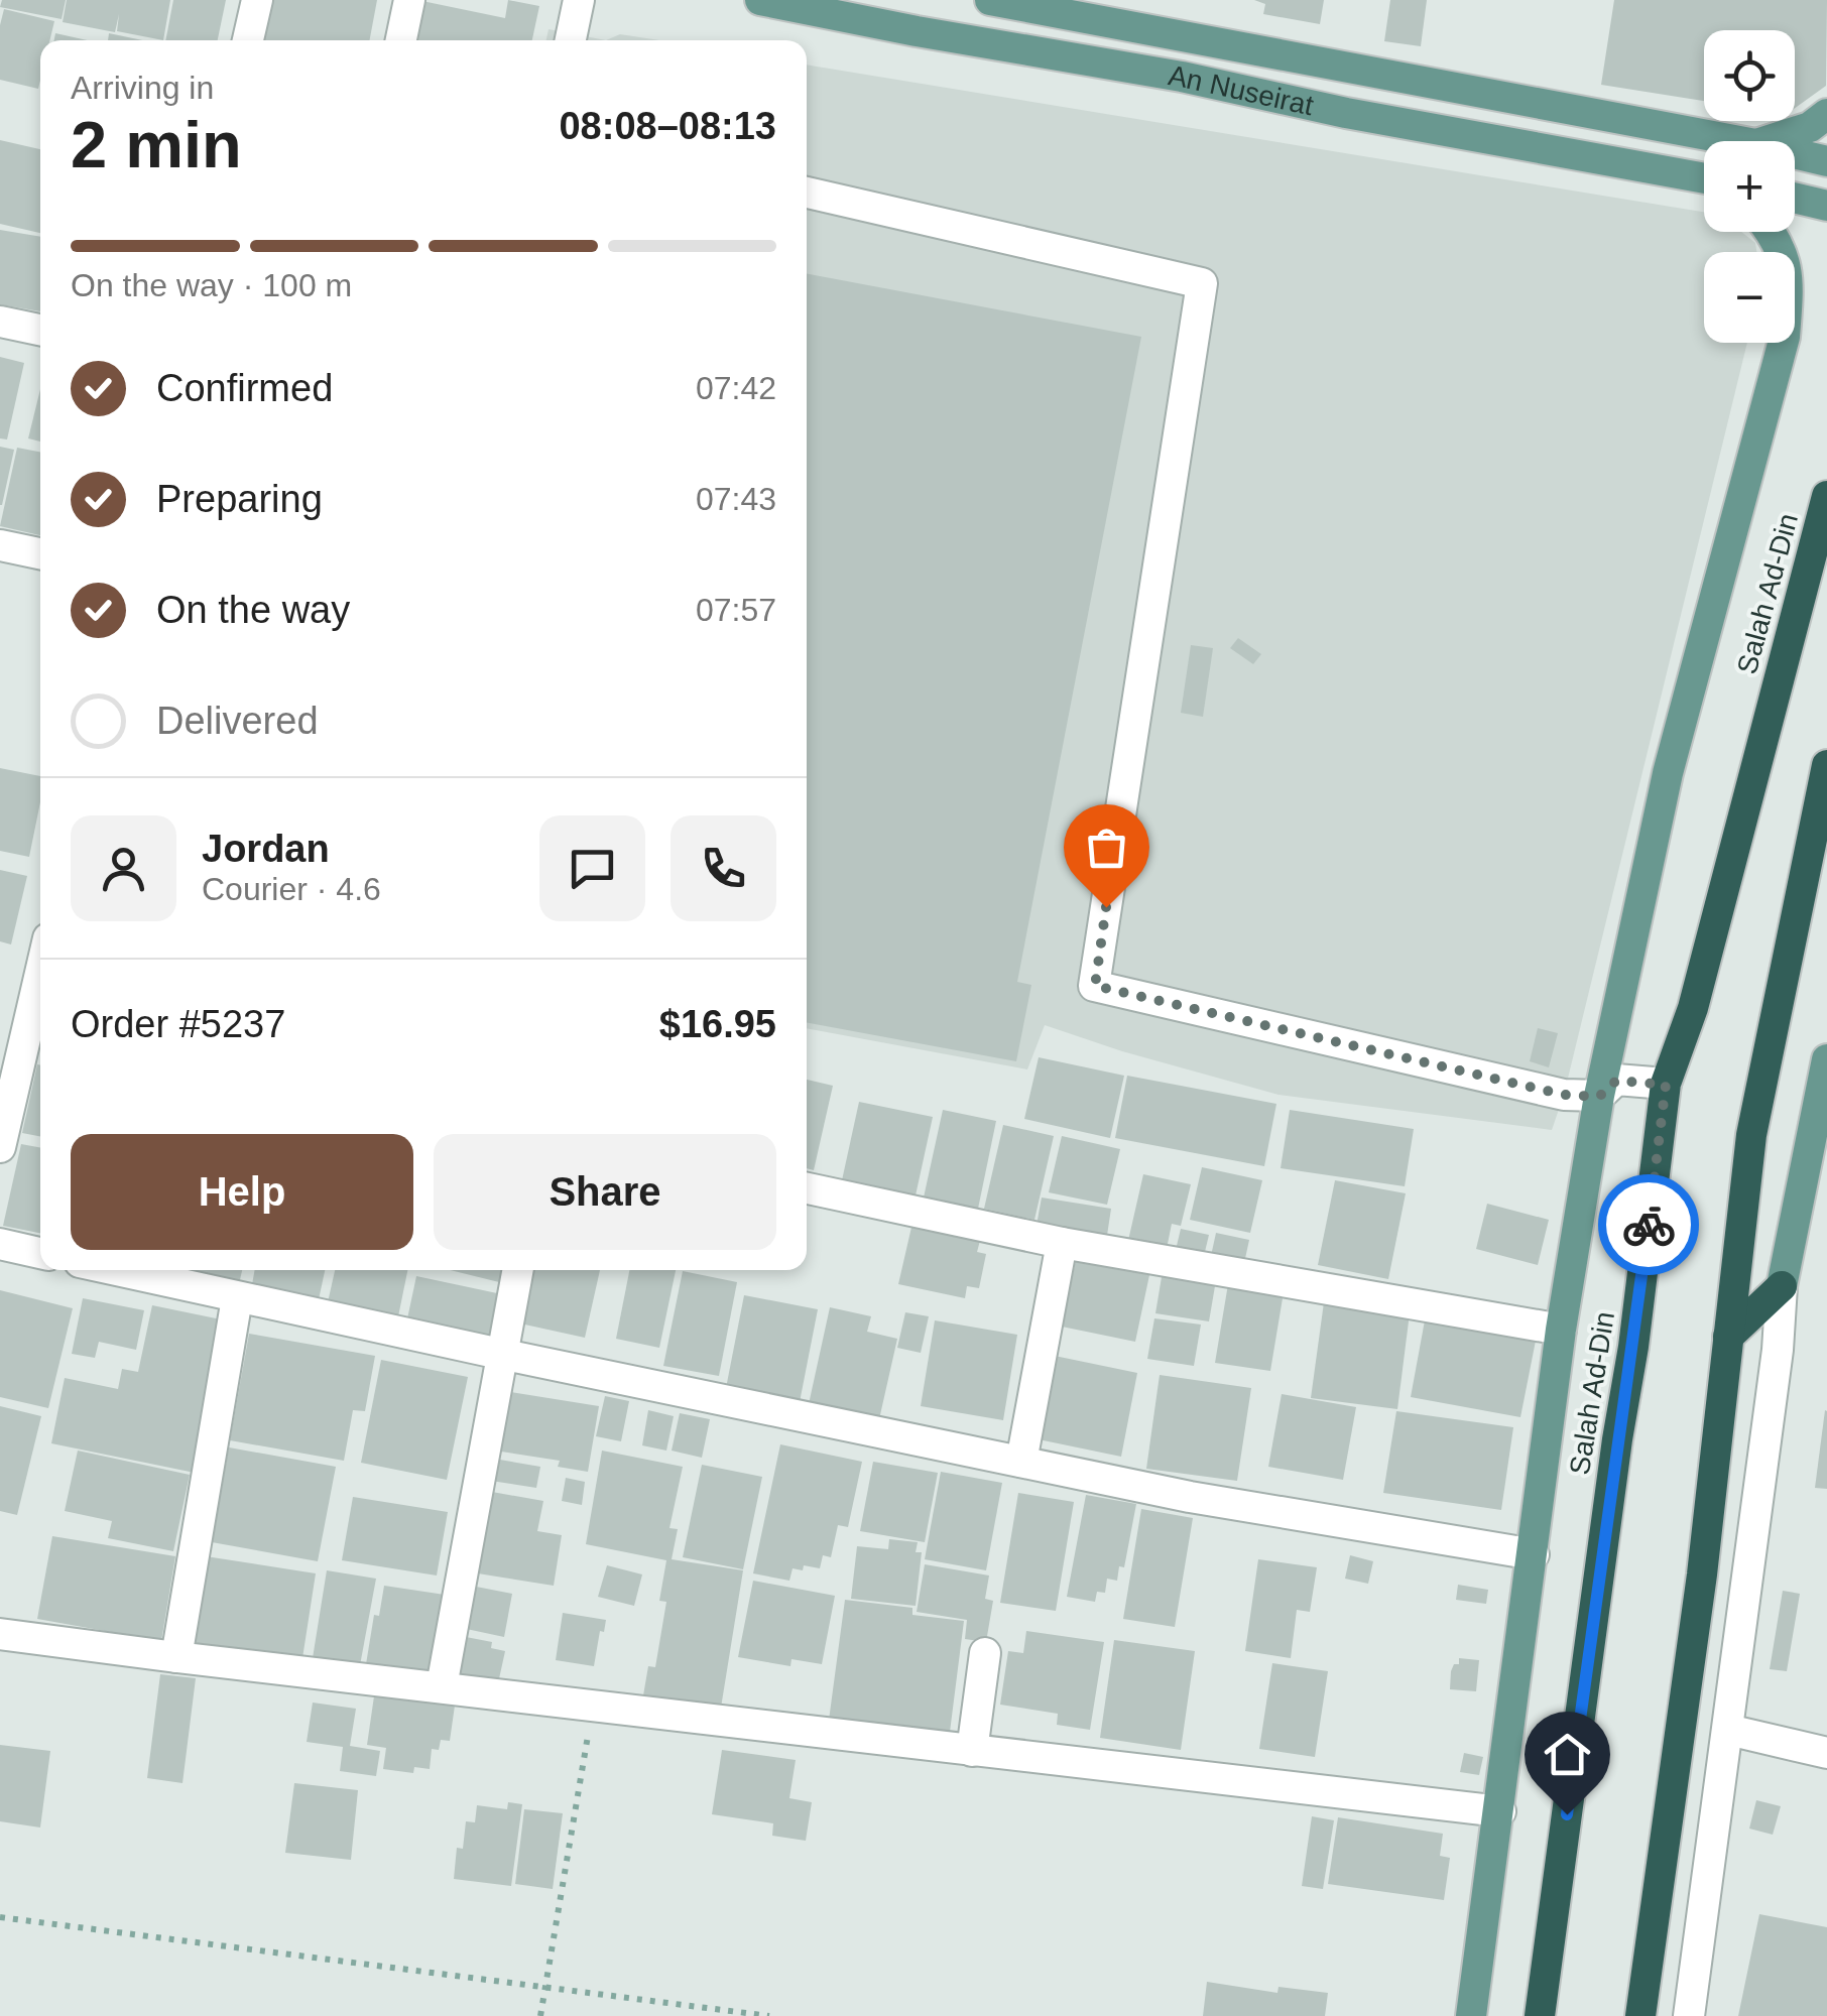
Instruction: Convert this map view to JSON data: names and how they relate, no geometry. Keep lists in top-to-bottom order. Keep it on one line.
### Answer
{"streets":{"highway":["Salah Ad-Din"],"main road":["An Nuseirat"]},"page":{"map_buttons":["+","−"],"heading":["2 min","Arriving in","08:08–08:13"],"panel":["Jordan","Courier · 4.6","Order #5237","$16.95"],"bar":"On the way · 100 m","list":[["Confirmed","07:42"],["Preparing","07:43"],["On the way","07:57"],"Delivered"],"buttons":["Help","Share"]}}
